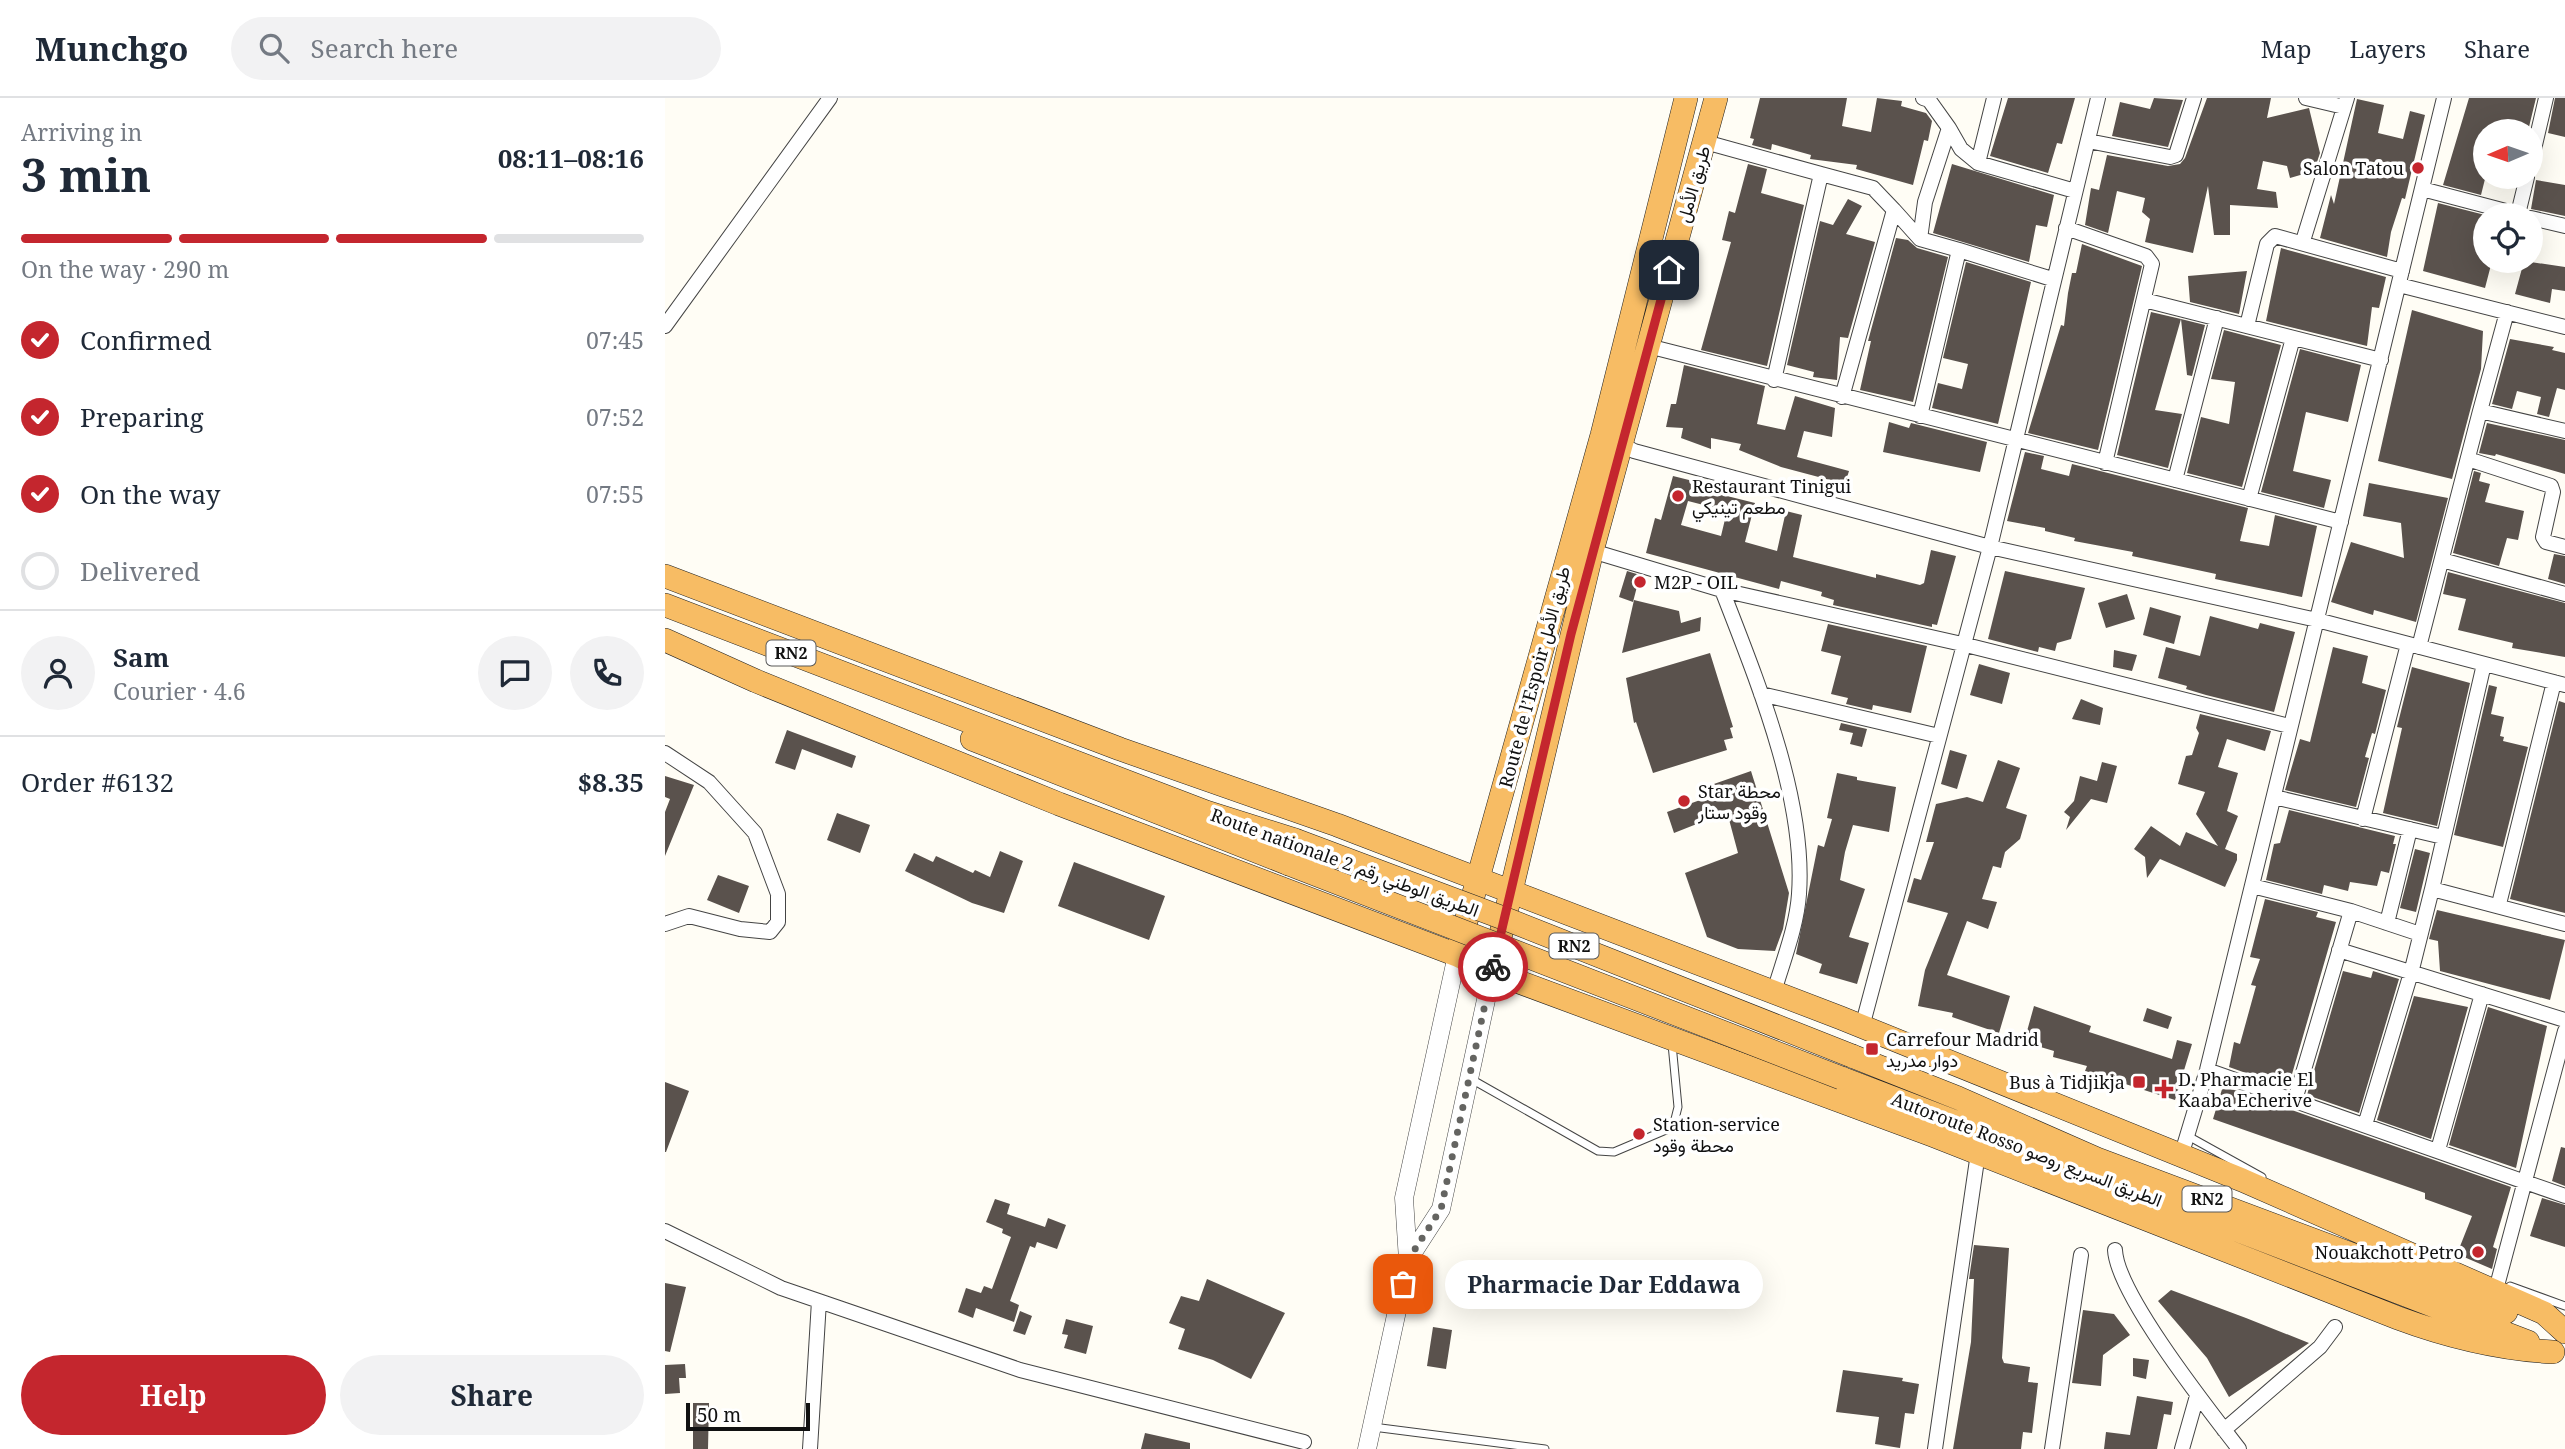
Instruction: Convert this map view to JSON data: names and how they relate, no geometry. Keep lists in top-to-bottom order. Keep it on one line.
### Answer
{"streets":{"highway":["طريق الأمل","RN2","Route de l’Espoir طريق الأمل","Route nationale الطريق الوطني رقم 2","Autoroute Rosso الطريق السريع روصو"]},"crossings":[["طريق الأمل","Route de l’Espoir طريق الأمل"],["RN2","Route nationale الطريق الوطني رقم 2"],["Route nationale الطريق الوطني رقم 2","Autoroute Rosso الطريق السريع روصو"]],"places":{"other":["Salon Tatou","Restaurant Tinigui مطعم تينيكي","M2P - OIL","Star محطة وقود ستار","Station-service محطة وقود","Nouakchott Petro","Pharmacie Dar Eddawa"],"transit":["Carrefour Madrid دوار مدريد","Bus à Tidjikja"],"health":["D. Pharmacie El Kaaba Echerive"]},"scale_bar":"50 m","north":"left","page":{"header":"Munchgo","search":"Search here","nav":["Map","Layers","Share"],"heading":["3 min","Arriving in","08:11–08:16"],"panel":["Sam","Courier · 4.6","Order #6132","$8.35"],"bar":"On the way · 290 m","list":[["Confirmed","07:45"],["Preparing","07:52"],["On the way","07:55"],"Delivered"],"bubble":"Pharmacie Dar Eddawa","buttons":["Help","Share"],"scale":"50 m"}}
